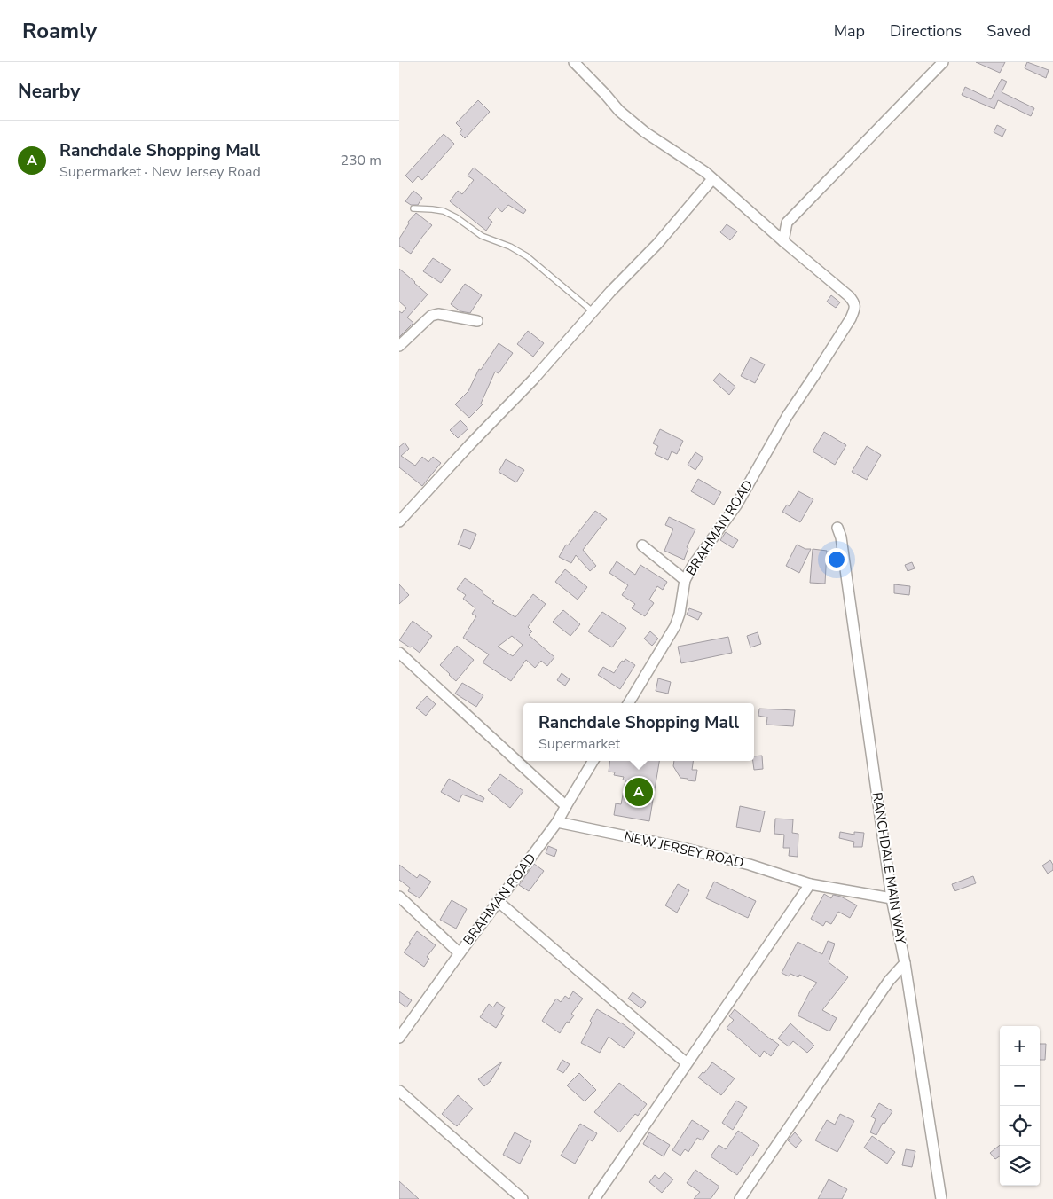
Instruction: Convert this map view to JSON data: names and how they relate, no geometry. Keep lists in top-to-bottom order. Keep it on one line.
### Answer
{"streets":{"street":["BRAHMAN ROAD","NEW JERSEY ROAD","RANCHDALE MAIN WAY"]},"crossings":[["BRAHMAN ROAD","NEW JERSEY ROAD"],["NEW JERSEY ROAD","RANCHDALE MAIN WAY"]],"page":{"header":"Roamly","nav":["Map","Directions","Saved"],"heading":"Nearby","list":[{"mark":"A","name":"Ranchdale Shopping Mall","note":"Supermarket · New Jersey Road","value":"230 m"}],"popup":["Ranchdale Shopping Mall","Supermarket"],"pins":"A","map_buttons":["+","−"]}}
